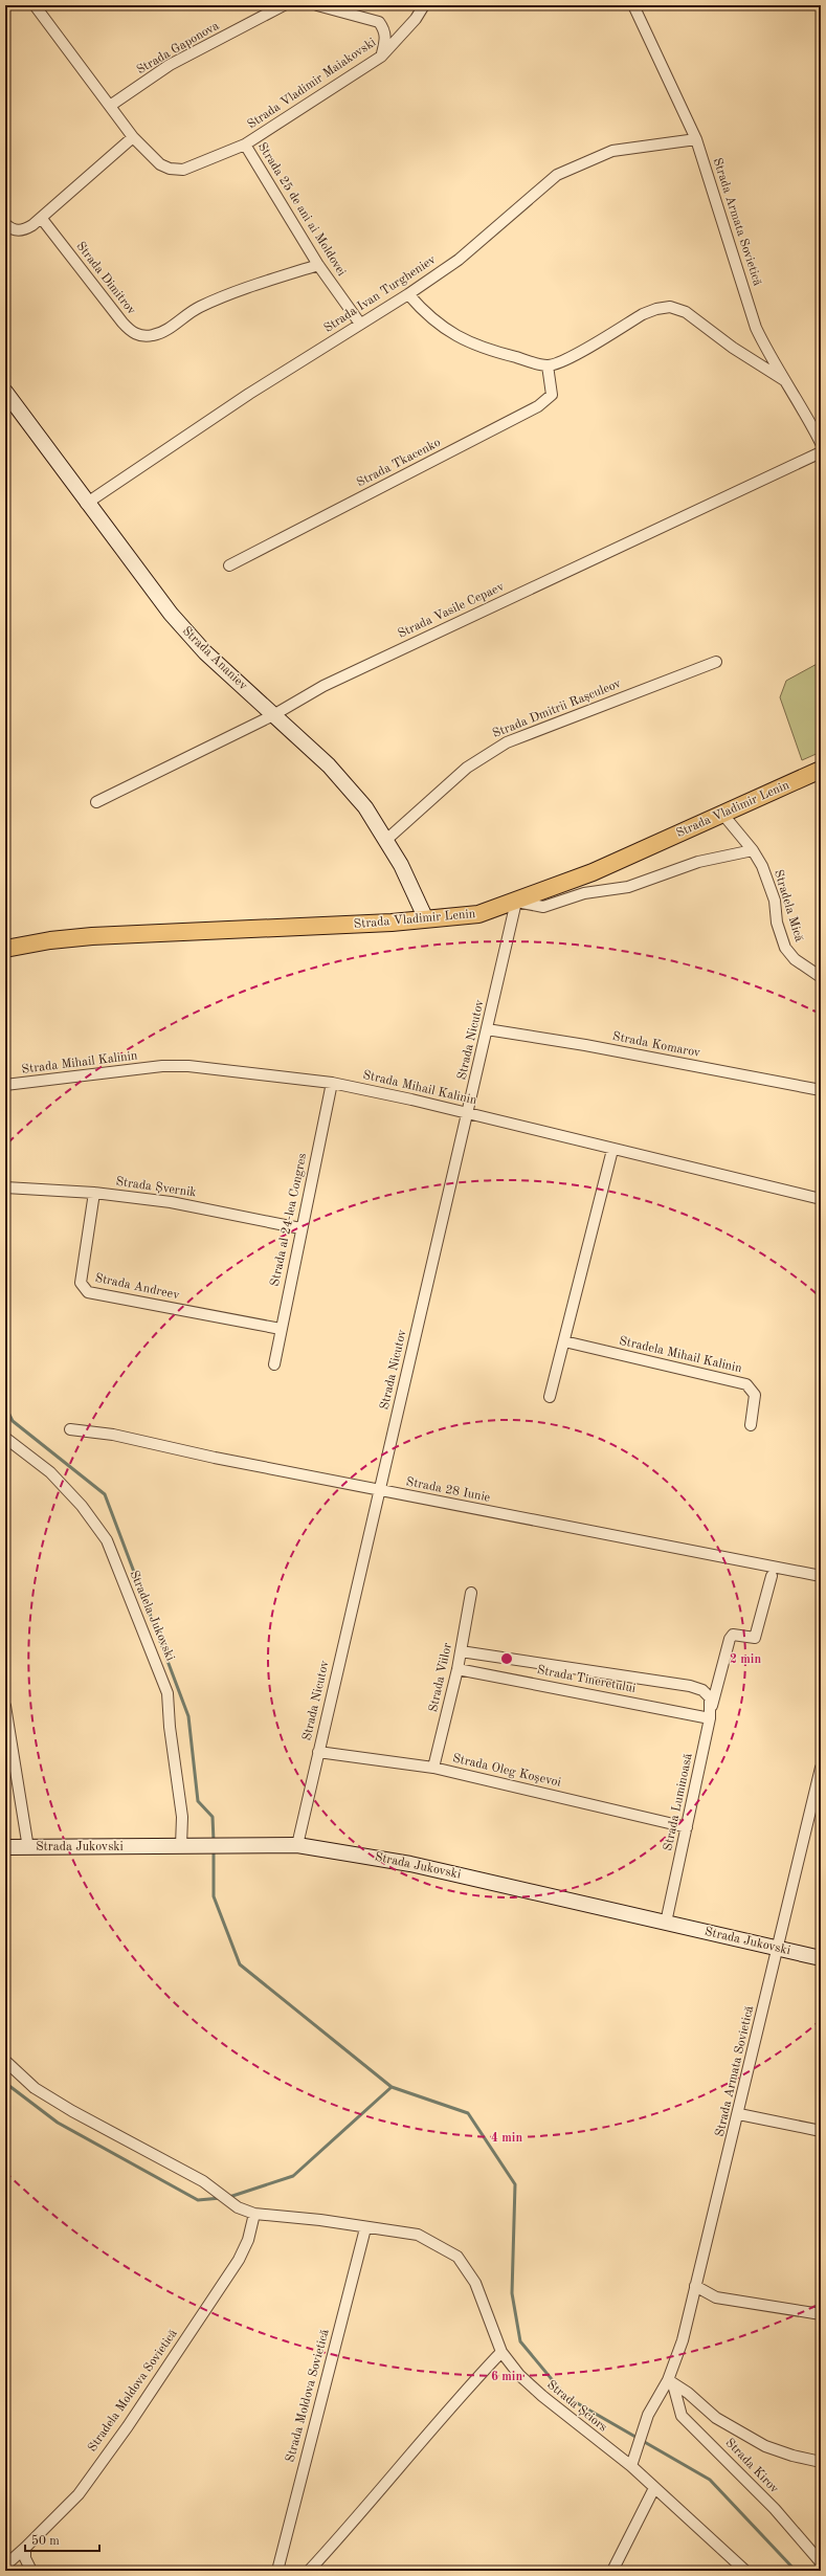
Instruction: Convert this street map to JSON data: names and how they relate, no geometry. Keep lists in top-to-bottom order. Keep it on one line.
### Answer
{"streets":{"main road":["Strada Ananiev","Strada Vladimir Lenin","Strada Jukovski"],"street":["Strada Gaponova","Strada Vladimir Maiakovski","Strada 25 de ani ai Moldovei","Strada Armata Sovietică","Strada Dimitrov","Strada Ivan Turgheniev","Strada Tkacenko","Strada Vasile Cepaev","Strada Dmitrii Rașculeov","Stradela Mică","Strada Nicutov","Strada Komarov","Strada Mihail Kalinin","Strada Șvernik","Strada al 24-lea Congres","Strada Andreev","Stradela Mihail Kalinin","Strada 28 Iunie","Stradela Jukovski","Strada Viilor","Strada Tineretului","Strada Oleg Koşevoi","Strada Luminoasă","Stradela Moldova Sovietică","Strada Moldova Sovietică","Strada Șciors","Strada Kirov"]},"crossings":[["Strada Gaponova","Strada 25 de ani ai Moldovei"],["Strada Vladimir Maiakovski","Strada 25 de ani ai Moldovei"],["Strada 25 de ani ai Moldovei","Strada Dimitrov"],["Strada 25 de ani ai Moldovei","Strada Ivan Turgheniev"],["Strada Armata Sovietică","Strada Ivan Turgheniev"],["Strada Armata Sovietică","Strada Jukovski"],["Strada Armata Sovietică","Strada Șciors"],["Strada Armata Sovietică","Strada Kirov"],["Strada Ivan Turgheniev","Strada Ananiev"],["Strada Vasile Cepaev","Strada Ananiev"],["Strada Ananiev","Strada Dmitrii Rașculeov"],["Strada Ananiev","Strada Vladimir Lenin"],["Strada Vladimir Lenin","Stradela Mică"],["Strada Vladimir Lenin","Strada Nicutov"],["Strada Nicutov","Strada Komarov"],["Strada Nicutov","Strada Mihail Kalinin"],["Strada Nicutov","Strada 28 Iunie"],["Strada Nicutov","Strada Oleg Koşevoi"],["Strada Nicutov","Strada Jukovski"],["Strada Mihail Kalinin","Strada al 24-lea Congres"],["Strada Șvernik","Strada al 24-lea Congres"],["Strada Șvernik","Strada Andreev"],["Strada al 24-lea Congres","Strada Andreev"],["Stradela Jukovski","Strada Jukovski"],["Strada Viilor","Strada Tineretului"],["Strada Viilor","Strada Oleg Koşevoi"],["Strada Tineretului","Strada Luminoasă"],["Strada Oleg Koşevoi","Strada Luminoasă"],["Strada Luminoasă","Strada Jukovski"],["Stradela Moldova Sovietică","Strada Șciors"],["Strada Moldova Sovietică","Strada Șciors"]],"scale_bar":"50 m","rings":["2 min","4 min","6 min"]}
